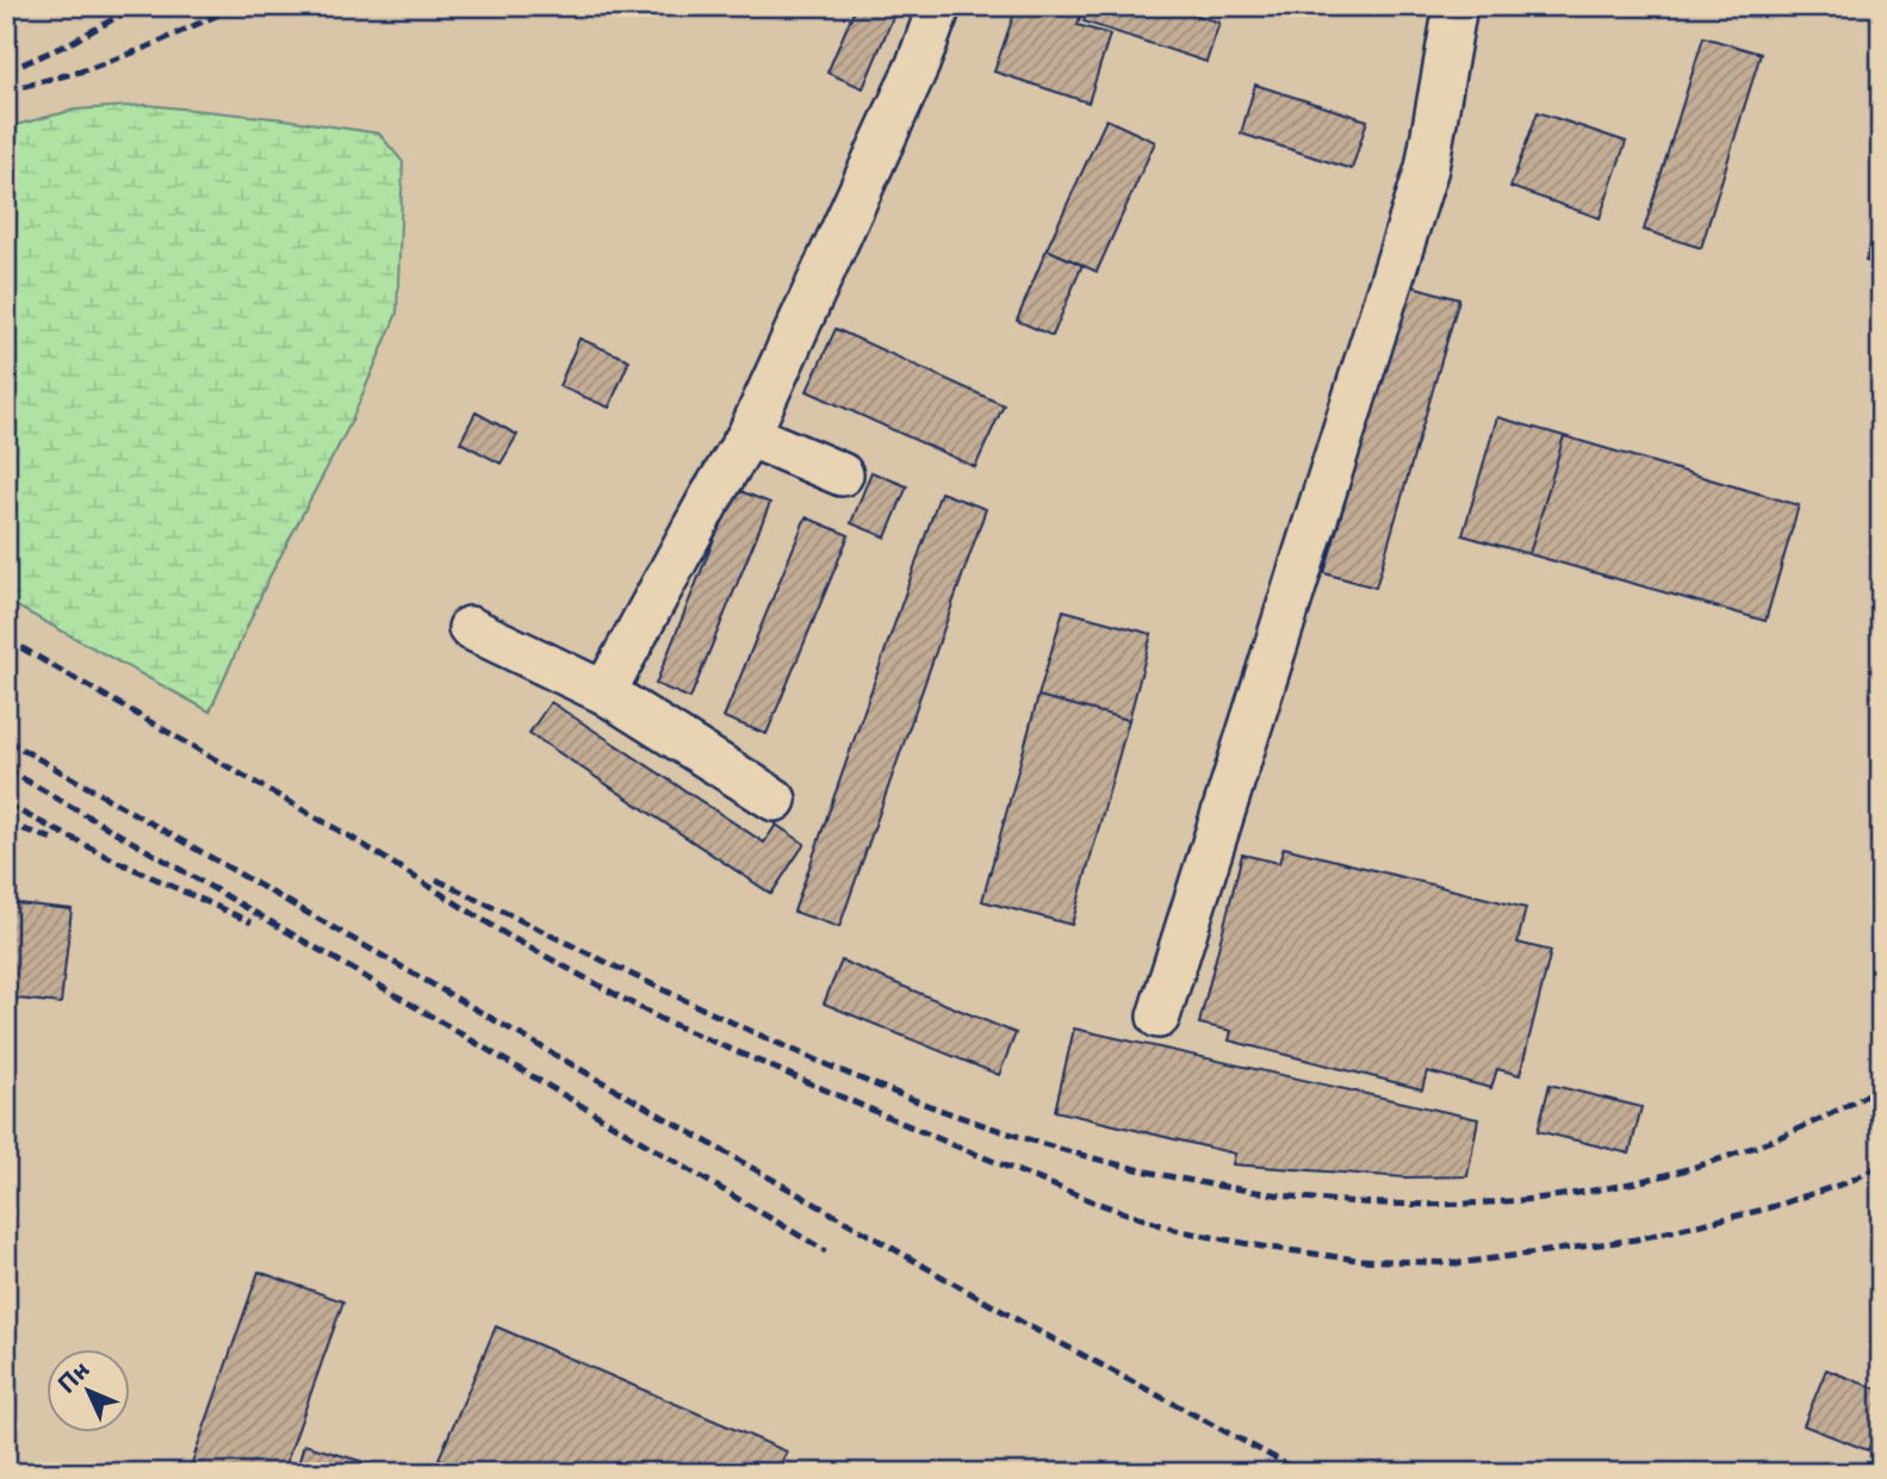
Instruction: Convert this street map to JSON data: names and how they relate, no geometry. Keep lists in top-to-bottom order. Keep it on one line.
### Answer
{"north":"top left"}
